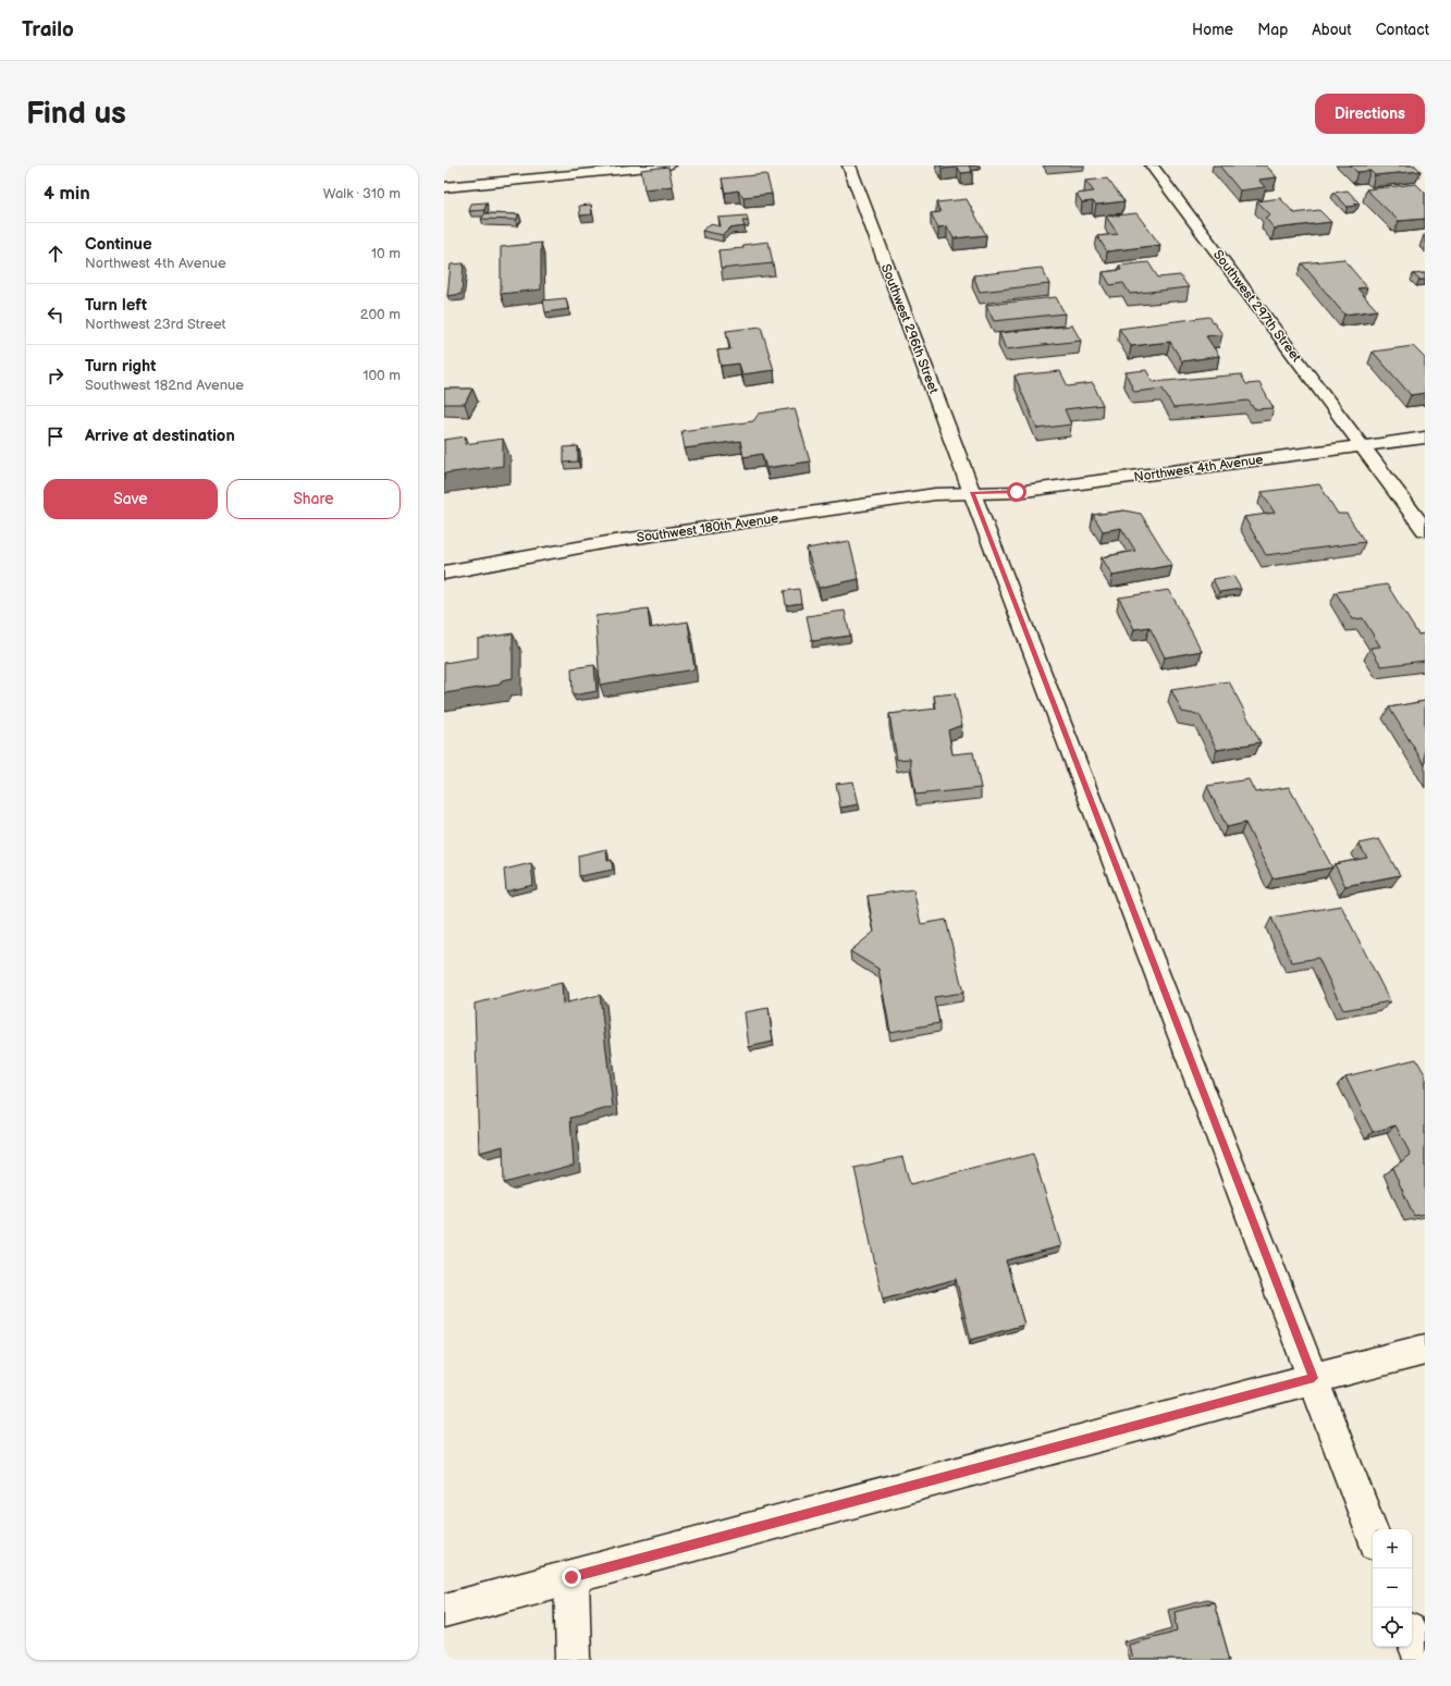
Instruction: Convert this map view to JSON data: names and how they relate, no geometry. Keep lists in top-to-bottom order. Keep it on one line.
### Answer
{"streets":{"street":["Southwest 297th Street","Southwest 296th Street","Northwest 4th Avenue","Southwest 180th Avenue"]},"crossings":[["Southwest 297th Street","Northwest 4th Avenue"],["Southwest 296th Street","Northwest 4th Avenue"],["Southwest 296th Street","Southwest 180th Avenue"],["Northwest 4th Avenue","Southwest 180th Avenue"]],"page":{"header":"Trailo","nav":["Home","Map","About","Contact"],"buttons":["Directions",["Save","Share"]],"title":"Find us","heading":["4 min","Walk · 310 m"],"list":[["Continue","Northwest 4th Avenue","10 m"],["Turn left","Northwest 23rd Street","200 m"],["Turn right","Southwest 182nd Avenue","100 m"],"Arrive at destination"],"map_buttons":["+","−"]}}
